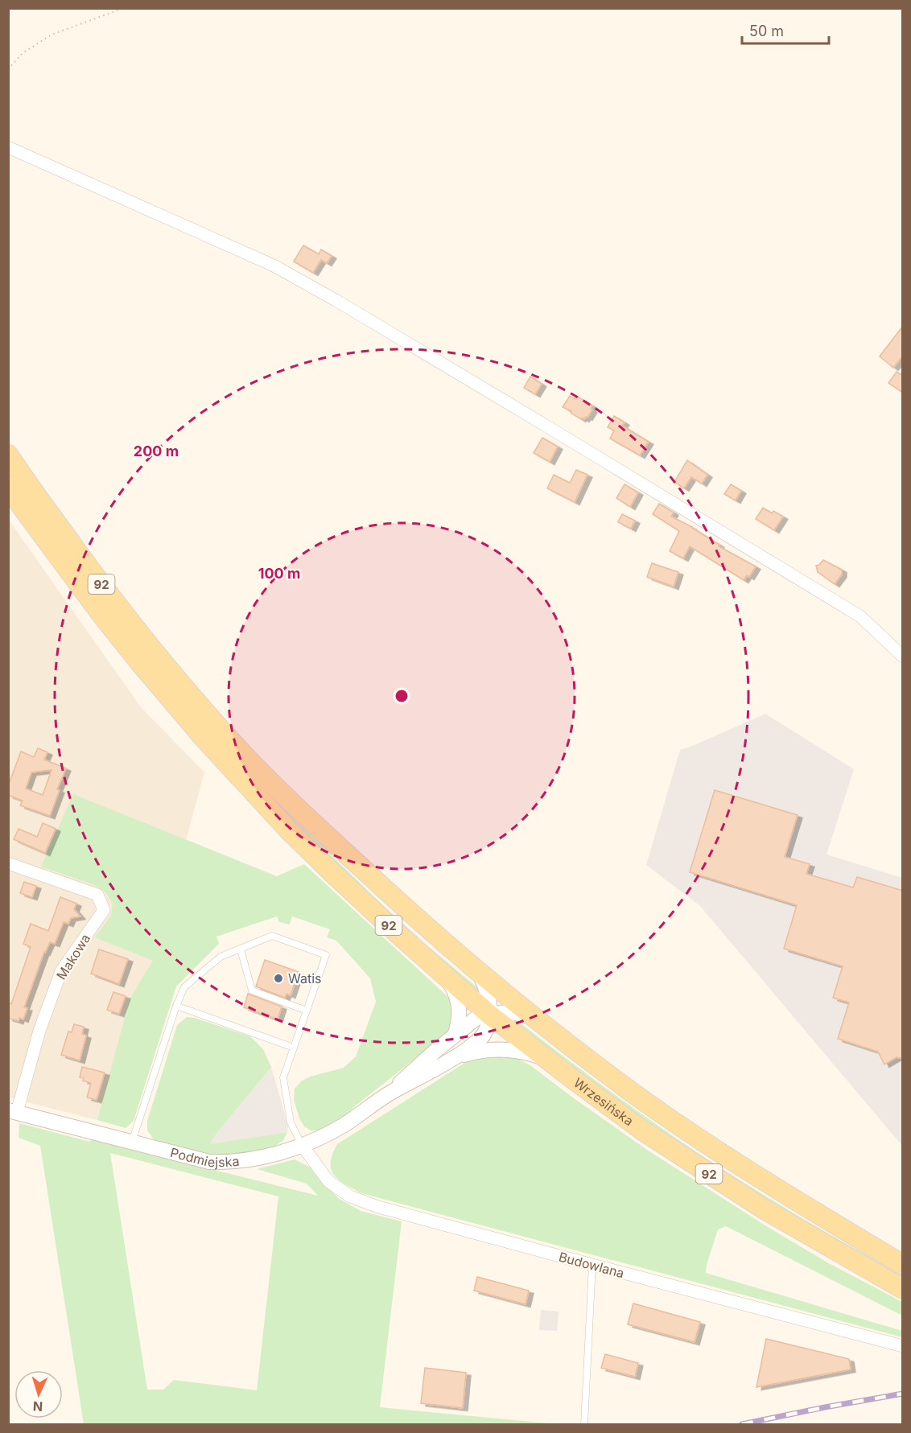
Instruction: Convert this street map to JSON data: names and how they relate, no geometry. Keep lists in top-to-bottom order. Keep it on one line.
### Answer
{"streets":{"main road":["92","Wrzesińska"],"street":["Makowa","Podmiejska","Budowlana"]},"crossings":[["Makowa","Podmiejska"],["Wrzesińska","Podmiejska"],["Podmiejska","Budowlana"]],"places":["Watis"],"scale_bar":"50 m","north":"bottom","rings":["200 m","100 m"]}
